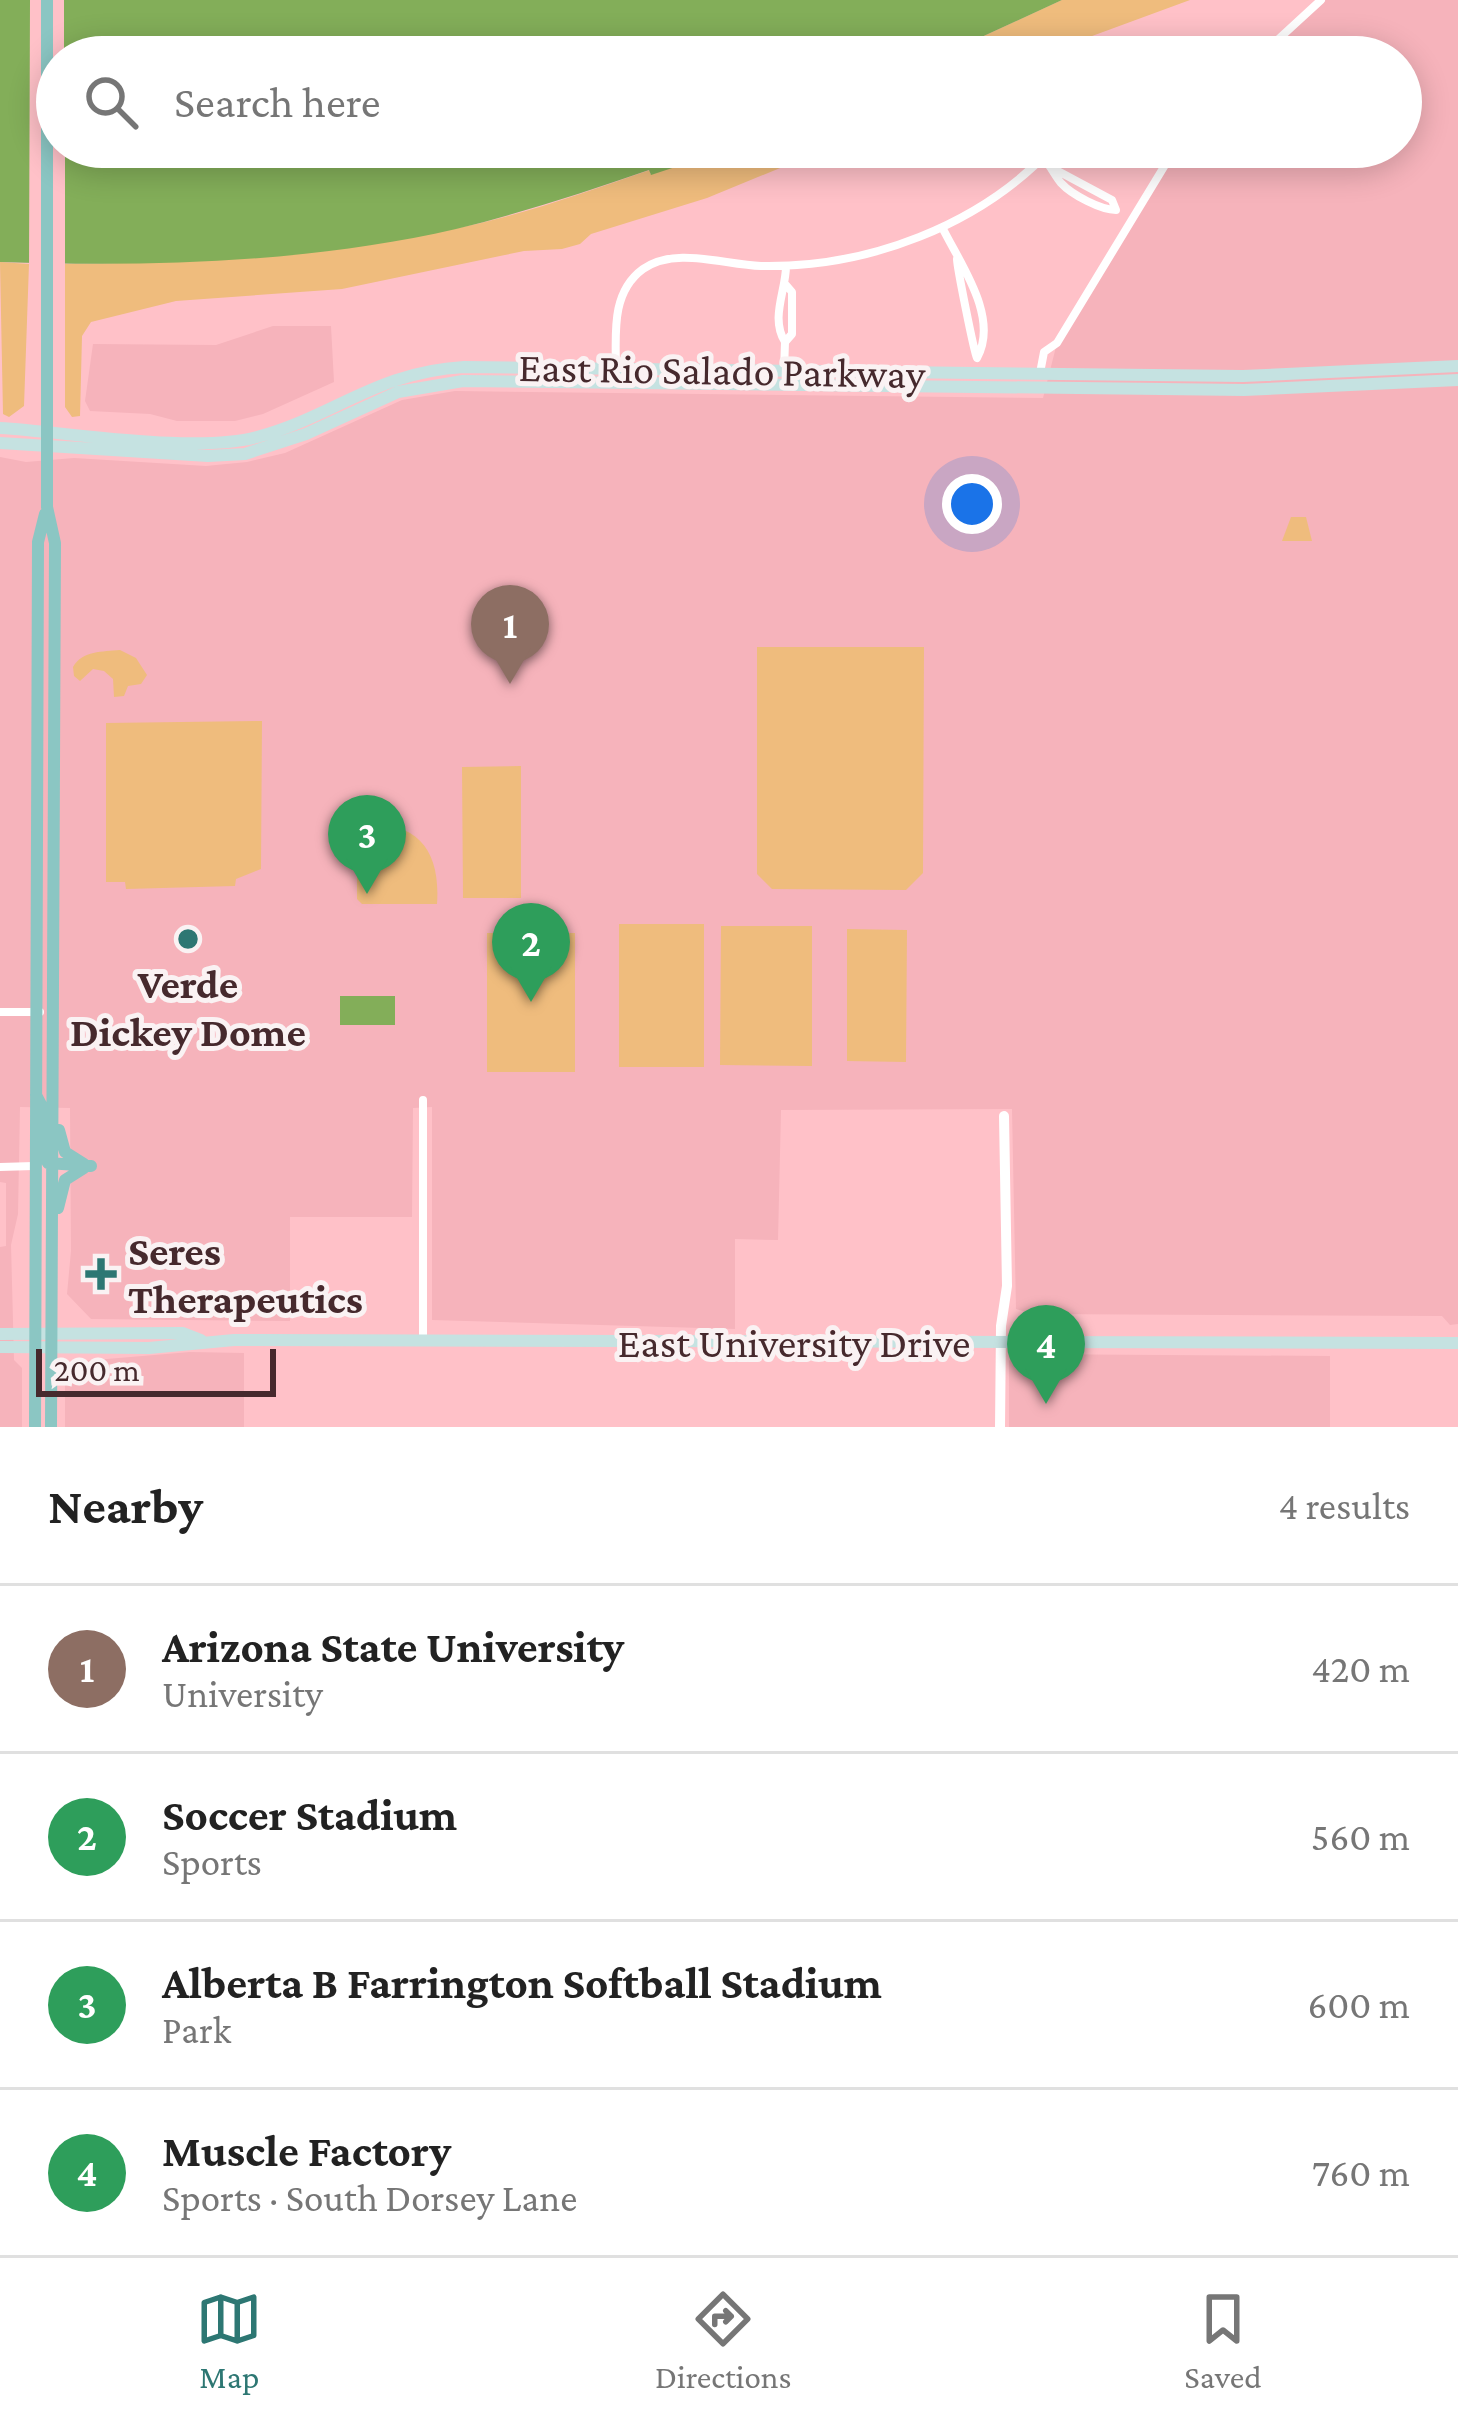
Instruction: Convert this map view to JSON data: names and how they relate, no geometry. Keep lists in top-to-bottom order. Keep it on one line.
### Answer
{"streets":{"main road":["East Rio Salado Parkway","East University Drive"]},"places":{"other":["Verde Dickey Dome"],"health":["Seres Therapeutics"]},"scale_bar":"200 m","page":{"search":"Search here","pins":["1","3","2","4"],"scale":"200 m","heading":["Nearby","4 results"],"list":[{"mark":"1","name":"Arizona State University","note":"University","value":"420 m"},{"mark":"2","name":"Soccer Stadium","note":"Sports","value":"560 m"},{"mark":"3","name":"Alberta B Farrington Softball Stadium","note":"Park","value":"600 m"},{"mark":"4","name":"Muscle Factory","note":"Sports · South Dorsey Lane","value":"760 m"}],"nav":["Map","Directions","Saved"]}}
